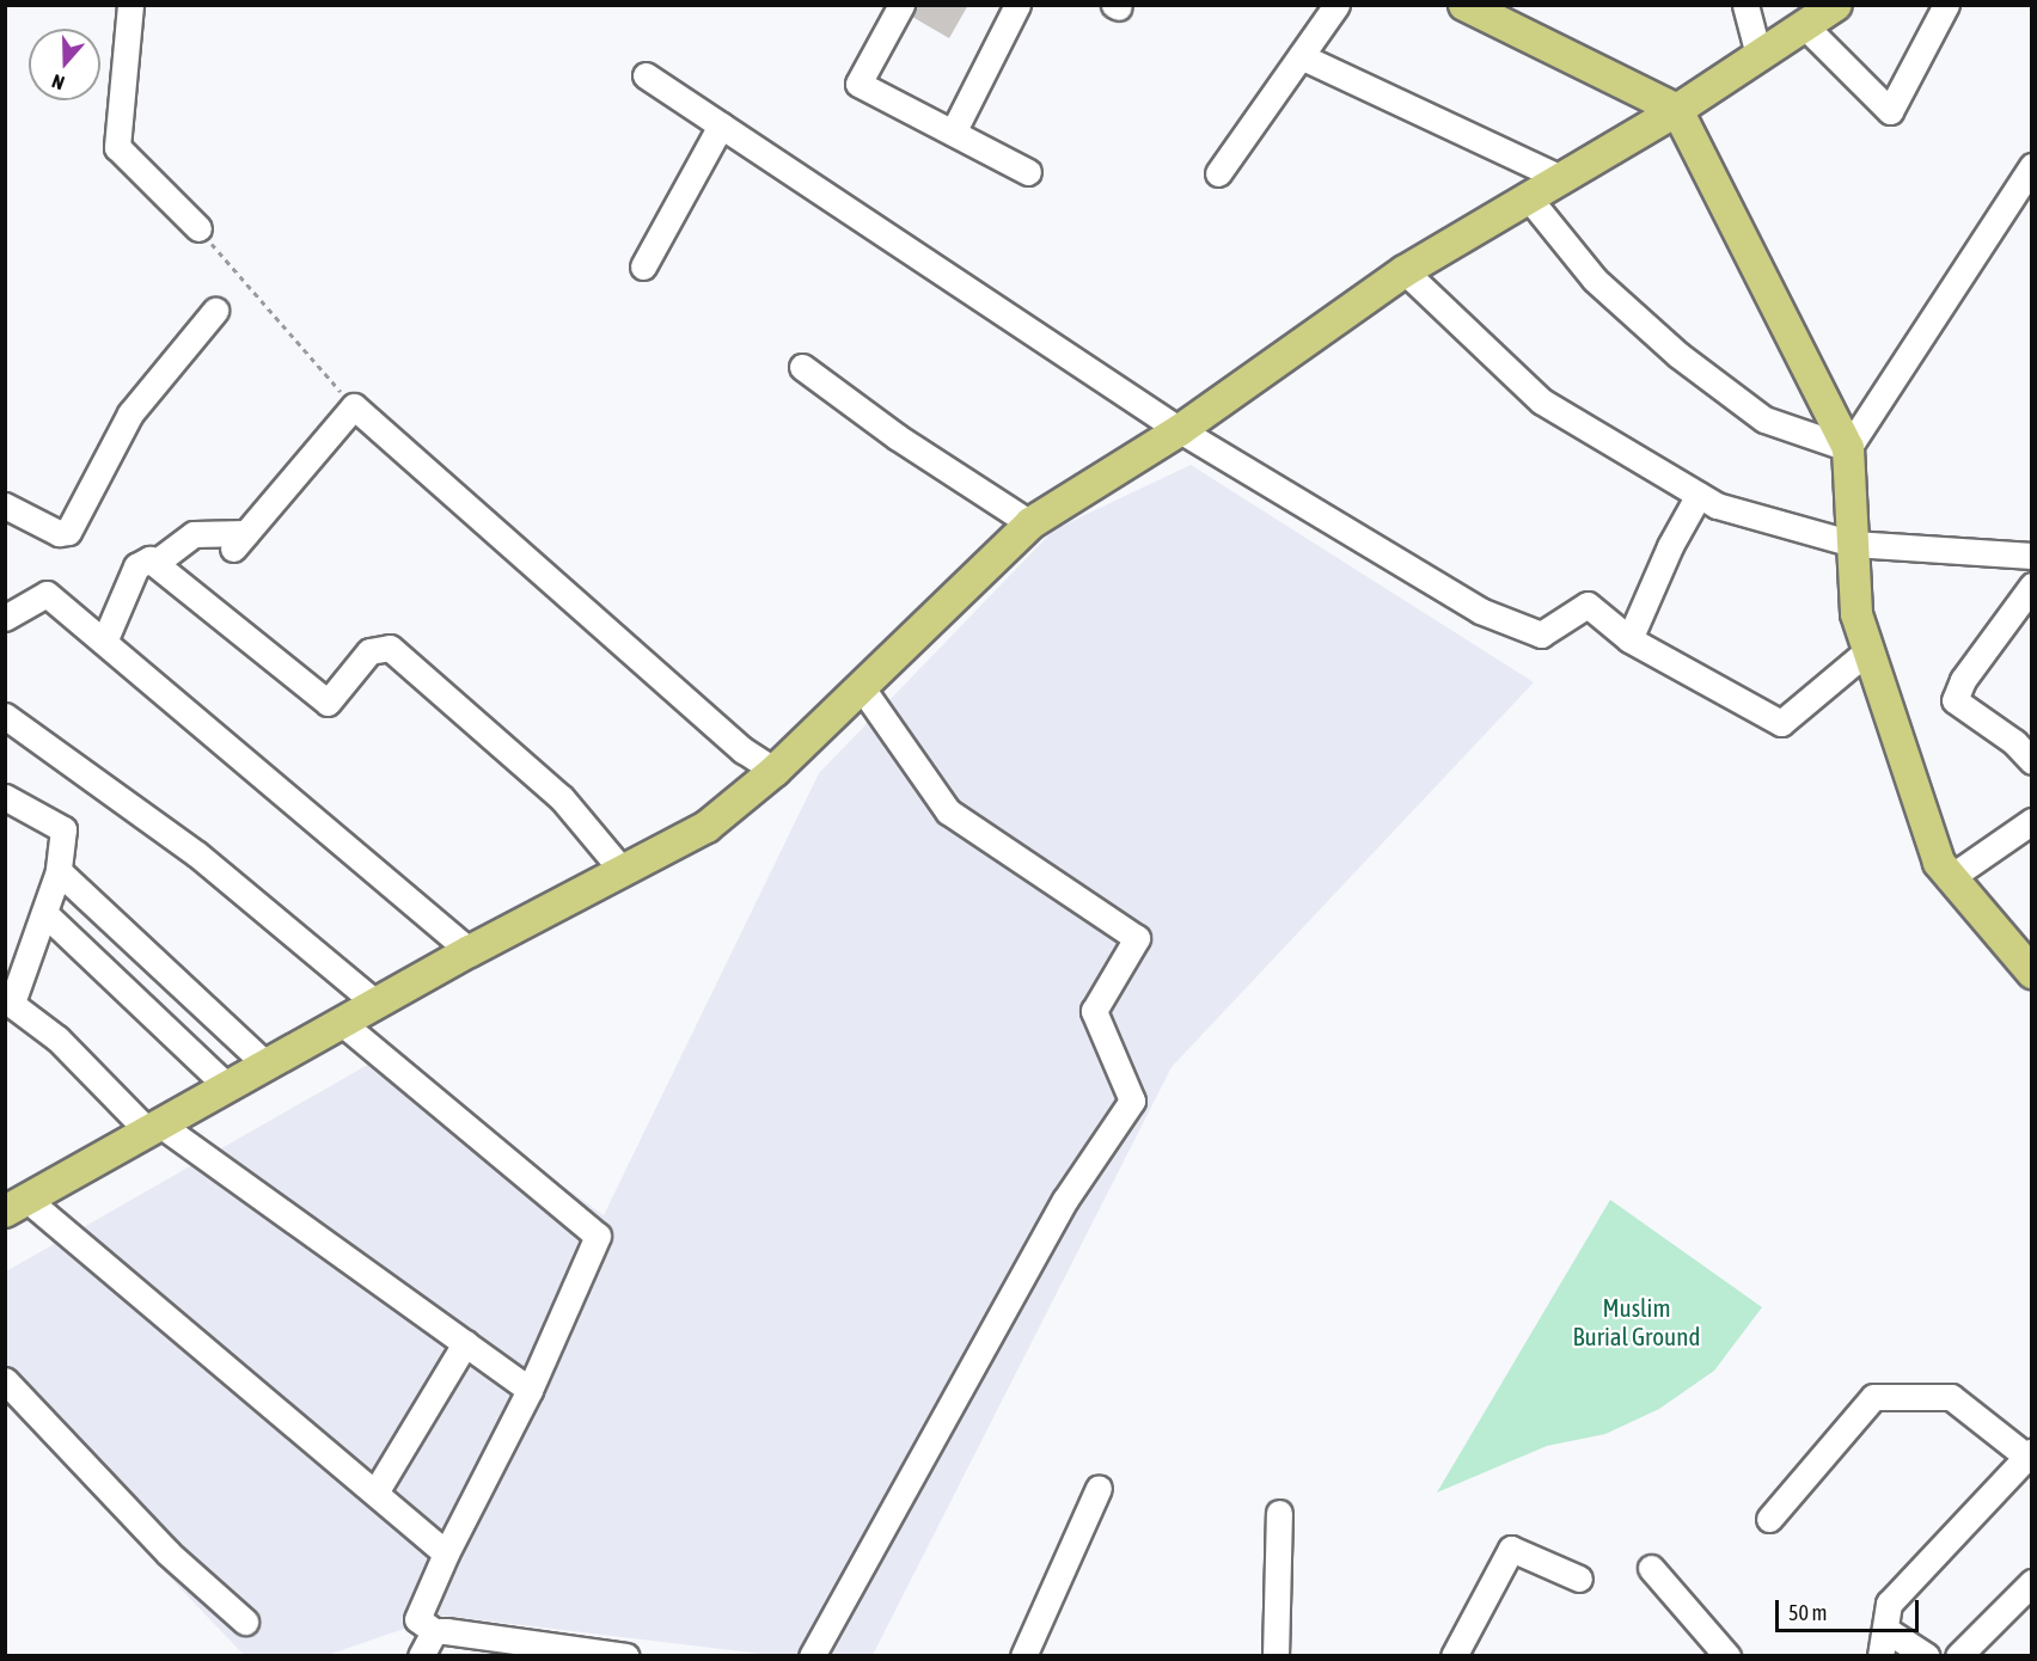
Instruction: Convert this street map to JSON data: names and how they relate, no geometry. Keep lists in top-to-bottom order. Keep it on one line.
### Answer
{"parks":["Muslim Burial Ground"],"scale_bar":"50 m","north":"bottom"}
